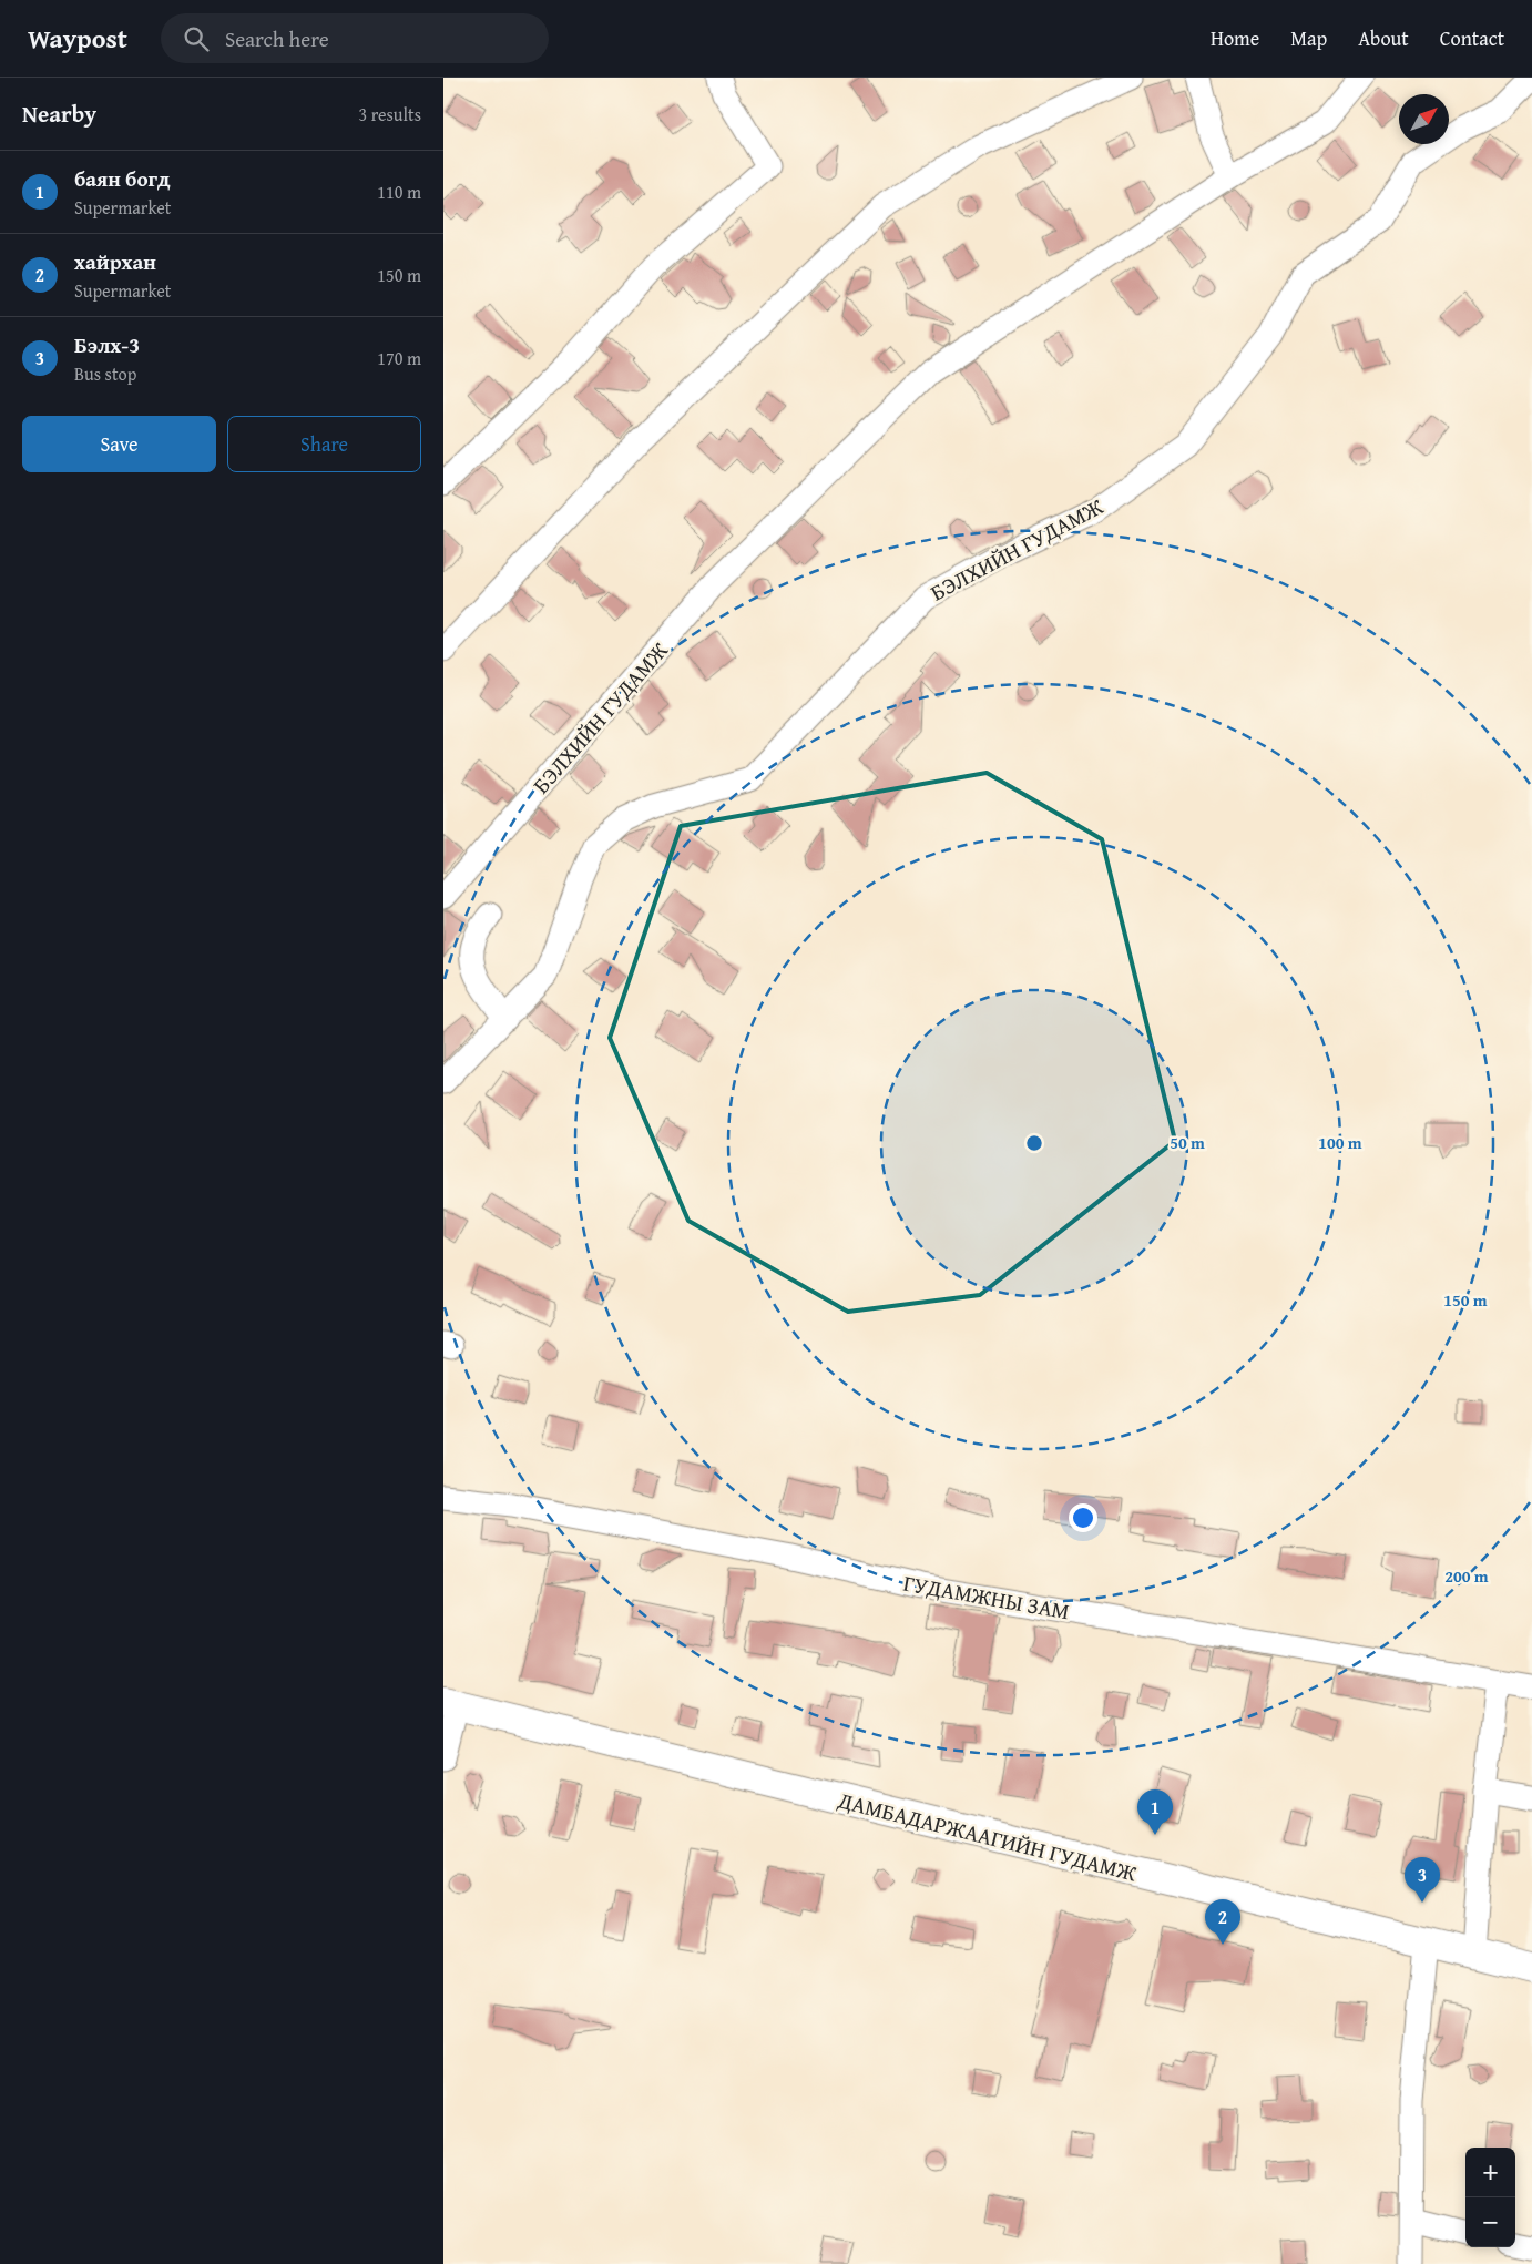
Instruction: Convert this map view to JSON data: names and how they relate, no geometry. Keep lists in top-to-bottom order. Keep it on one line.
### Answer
{"streets":{"main road":["ДАМБАДАРЖААГИЙН ГУДАМЖ"],"street":["БЭЛХИЙН ГУДАМЖ","ГУДАМЖНЫ ЗАМ"]},"north":"top right","page":{"header":"Waypost","search":"Search here","nav":["Home","Map","About","Contact"],"heading":["Nearby","3 results"],"list":[{"mark":"1","name":"баян богд","note":"Supermarket","value":"110 m"},{"mark":"2","name":"хайрхан","note":"Supermarket","value":"150 m"},{"mark":"3","name":"Бэлх-3","note":"Bus stop","value":"170 m"}],"buttons":["Save","Share"],"pins":["1","3","2"],"map_buttons":["+","−"]},"rings":["50 m","100 m","150 m","200 m"]}
